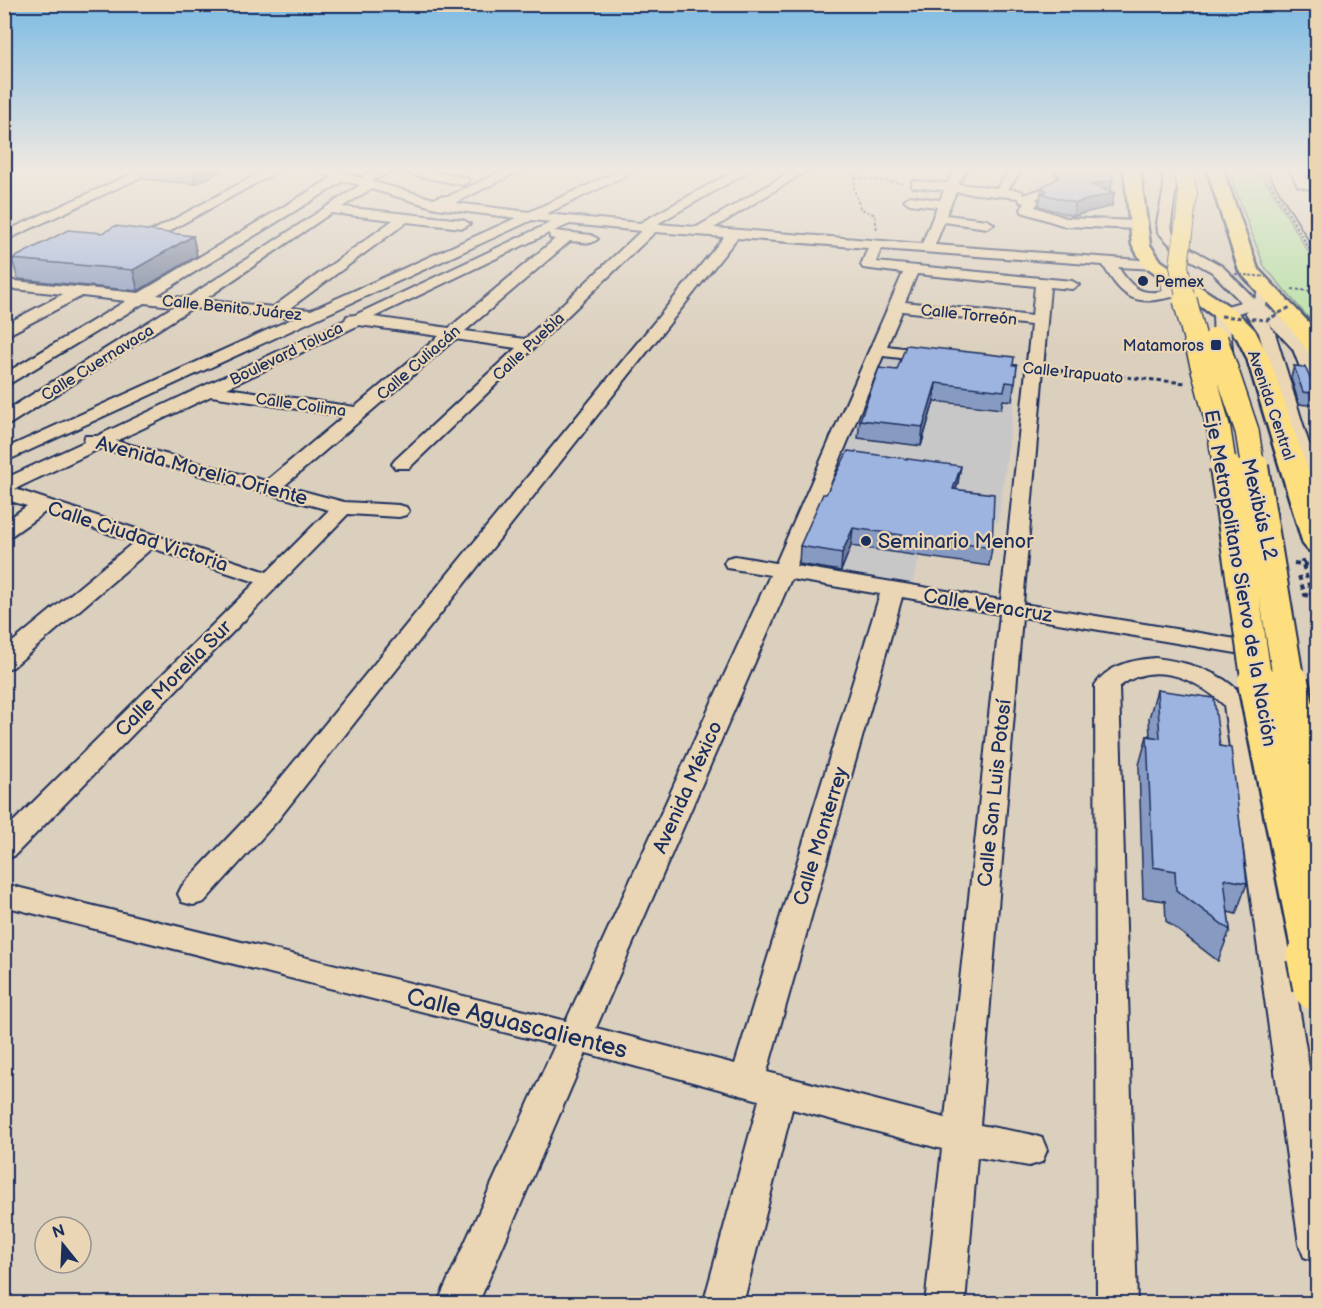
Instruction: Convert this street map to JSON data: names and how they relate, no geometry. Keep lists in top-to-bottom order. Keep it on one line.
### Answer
{"streets":{"highway":["Avenida Central","Eje Metropolitano Siervo de la Nación"],"street":["Calle Benito Juárez","Calle Torreón","Calle Puebla","Boulevard Toluca","Calle Cuernavaca","Calle Culiacán","Calle Colima","Avenida Morelia Oriente","Mexibús L2","Calle Ciudad Victoria","Calle Veracruz","Calle Morelia Sur","Avenida México","Calle San Luis Potosí","Calle Monterrey","Calle Aguascalientes"],"path":["Calle Irapuato"]},"crossings":[["Calle Benito Juárez","Calle Puebla"],["Calle Benito Juárez","Boulevard Toluca"],["Calle Benito Juárez","Calle Cuernavaca"],["Calle Benito Juárez","Calle Culiacán"],["Calle Torreón","Avenida México"],["Calle Torreón","Calle San Luis Potosí"],["Boulevard Toluca","Calle Colima"],["Boulevard Toluca","Avenida Morelia Oriente"],["Calle Culiacán","Calle Colima"],["Calle Culiacán","Avenida Morelia Oriente"],["Calle Irapuato","Calle San Luis Potosí"],["Avenida Central","Mexibús L2"],["Avenida Morelia Oriente","Calle Morelia Sur"],["Calle Ciudad Victoria","Calle Morelia Sur"],["Calle Veracruz","Avenida México"],["Calle Veracruz","Calle San Luis Potosí"],["Calle Veracruz","Calle Monterrey"],["Avenida México","Calle Aguascalientes"],["Calle San Luis Potosí","Calle Aguascalientes"],["Calle Monterrey","Calle Aguascalientes"]],"places":{"other":["Pemex","Seminario Menor"],"transit":["Matamoros"]},"north":"top"}
